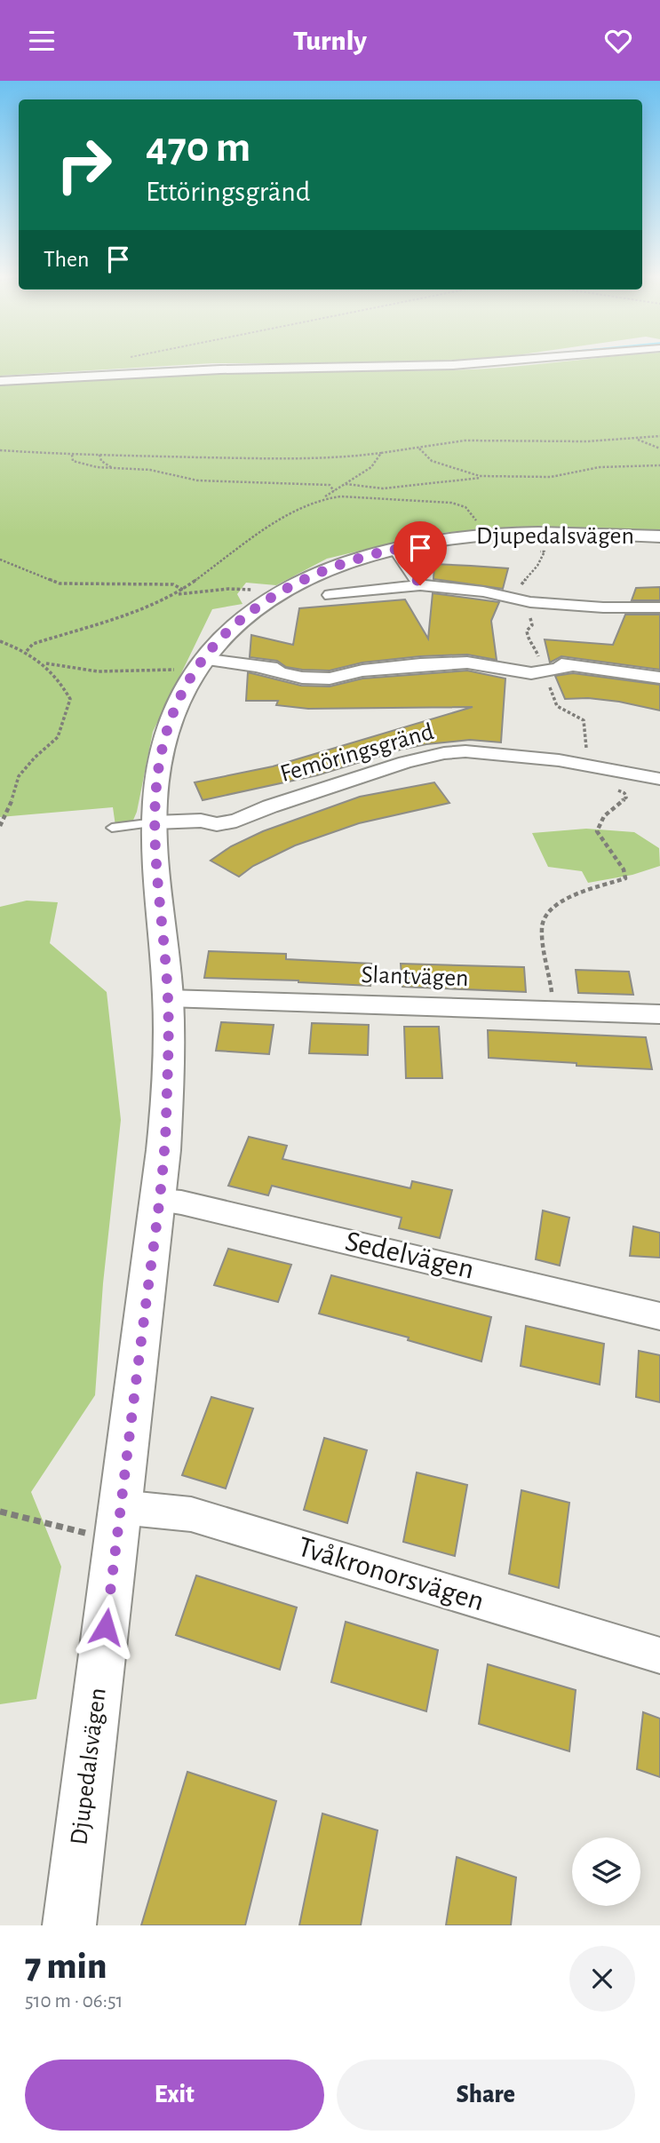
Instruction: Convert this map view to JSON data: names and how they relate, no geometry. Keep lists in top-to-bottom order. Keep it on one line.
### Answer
{"streets":{"street":["Djupedalsvägen","Femöringsgränd","Slantvägen","Sedelvägen","Tvåkronorsvägen"]},"crossings":[["Djupedalsvägen","Femöringsgränd"],["Djupedalsvägen","Slantvägen"],["Djupedalsvägen","Sedelvägen"],["Djupedalsvägen","Tvåkronorsvägen"]],"page":{"header":"Turnly","turn":["470 m","Ettöringsgränd"],"then":"Then","heading":["7 min","510 m · 06:51"],"buttons":["Exit","Share"]}}
